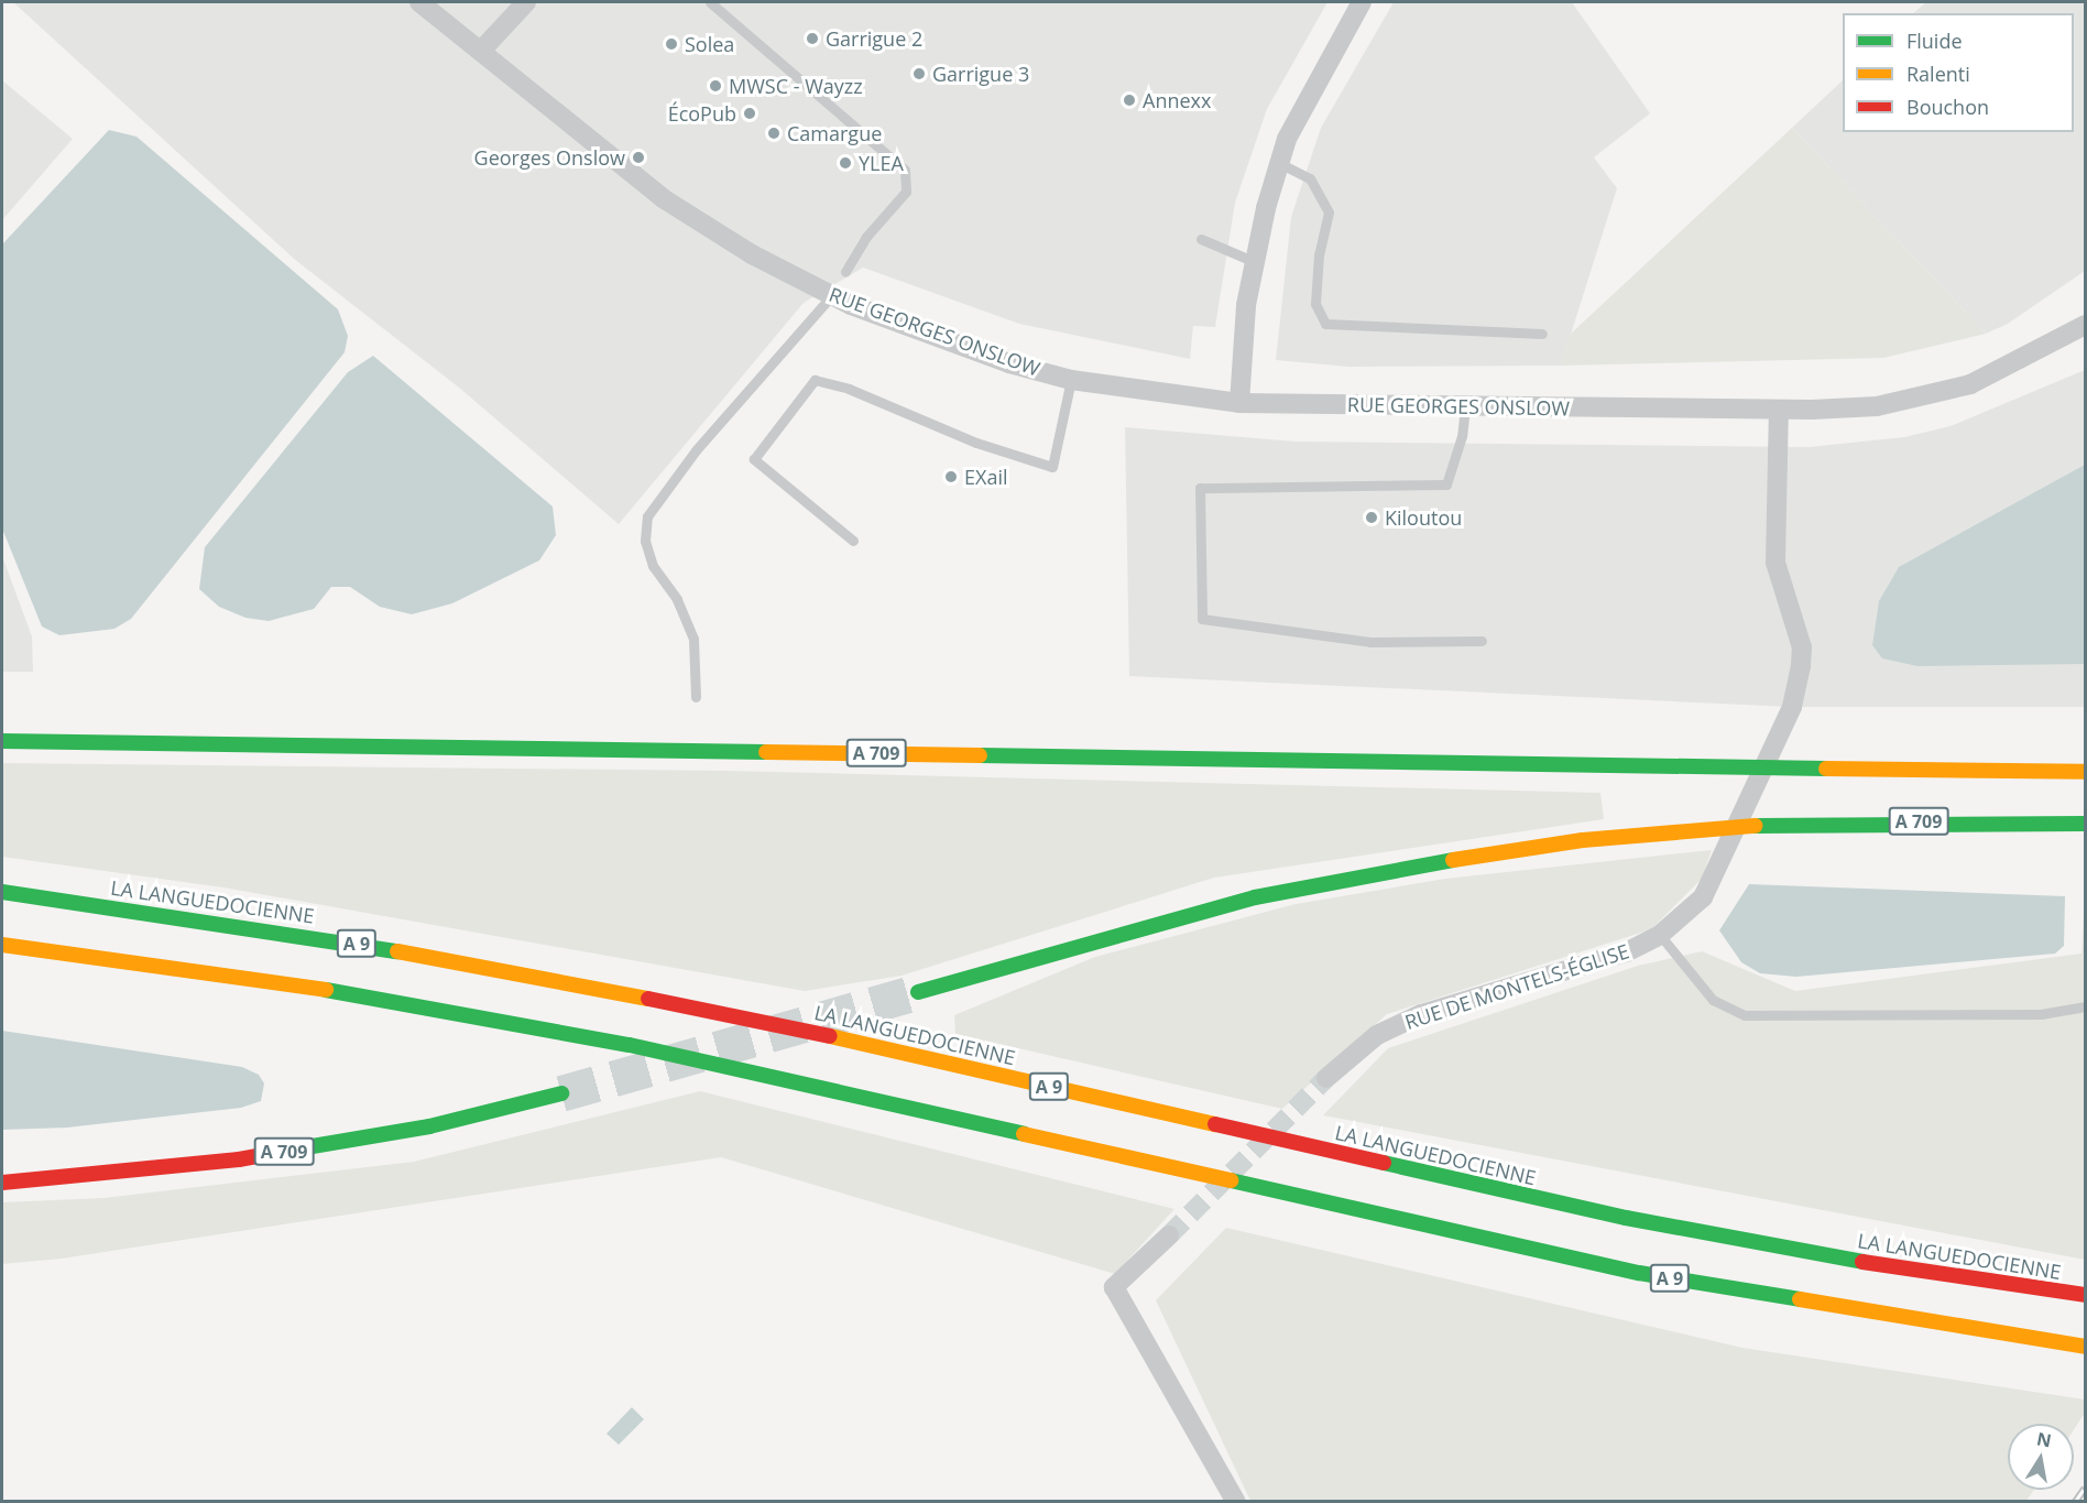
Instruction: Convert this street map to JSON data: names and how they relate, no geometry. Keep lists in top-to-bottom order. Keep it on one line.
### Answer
{"streets":{"highway":["A 709","LA LANGUEDOCIENNE","A 9"],"street":["RUE GEORGES ONSLOW","RUE DE MONTELS-ÉGLISE"]},"crossings":[["RUE GEORGES ONSLOW","RUE DE MONTELS-ÉGLISE"]],"places":["Garrigue 2","Solea","Garrigue 3","MWSC - Wayzz","Annexx","ÉcoPub","Camargue","Georges Onslow","YLEA","EXail","Kiloutou"],"legend":["Fluide","Ralenti","Bouchon"],"north":"top"}
